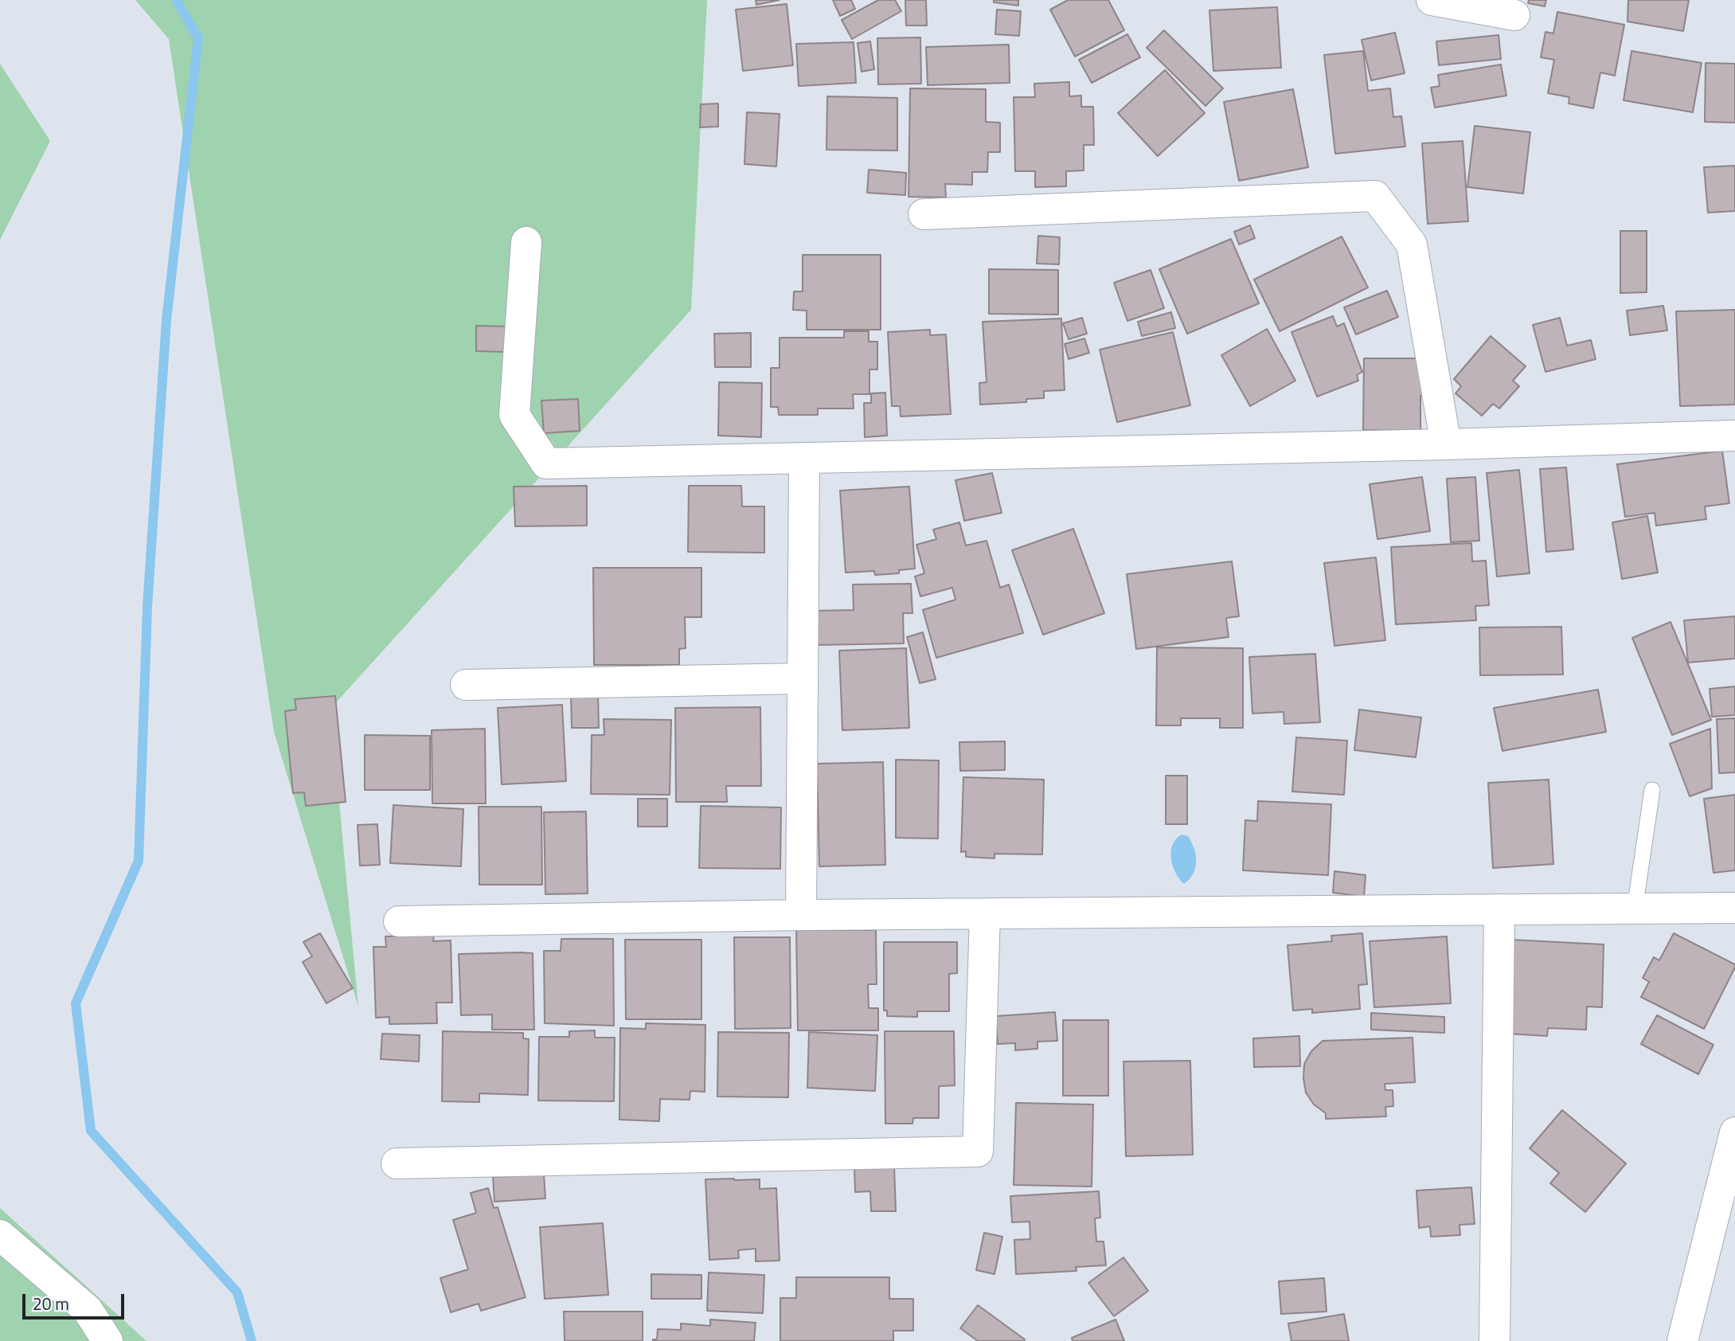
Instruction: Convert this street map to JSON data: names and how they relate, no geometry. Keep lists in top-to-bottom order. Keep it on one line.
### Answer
{"scale_bar":"20 m"}
